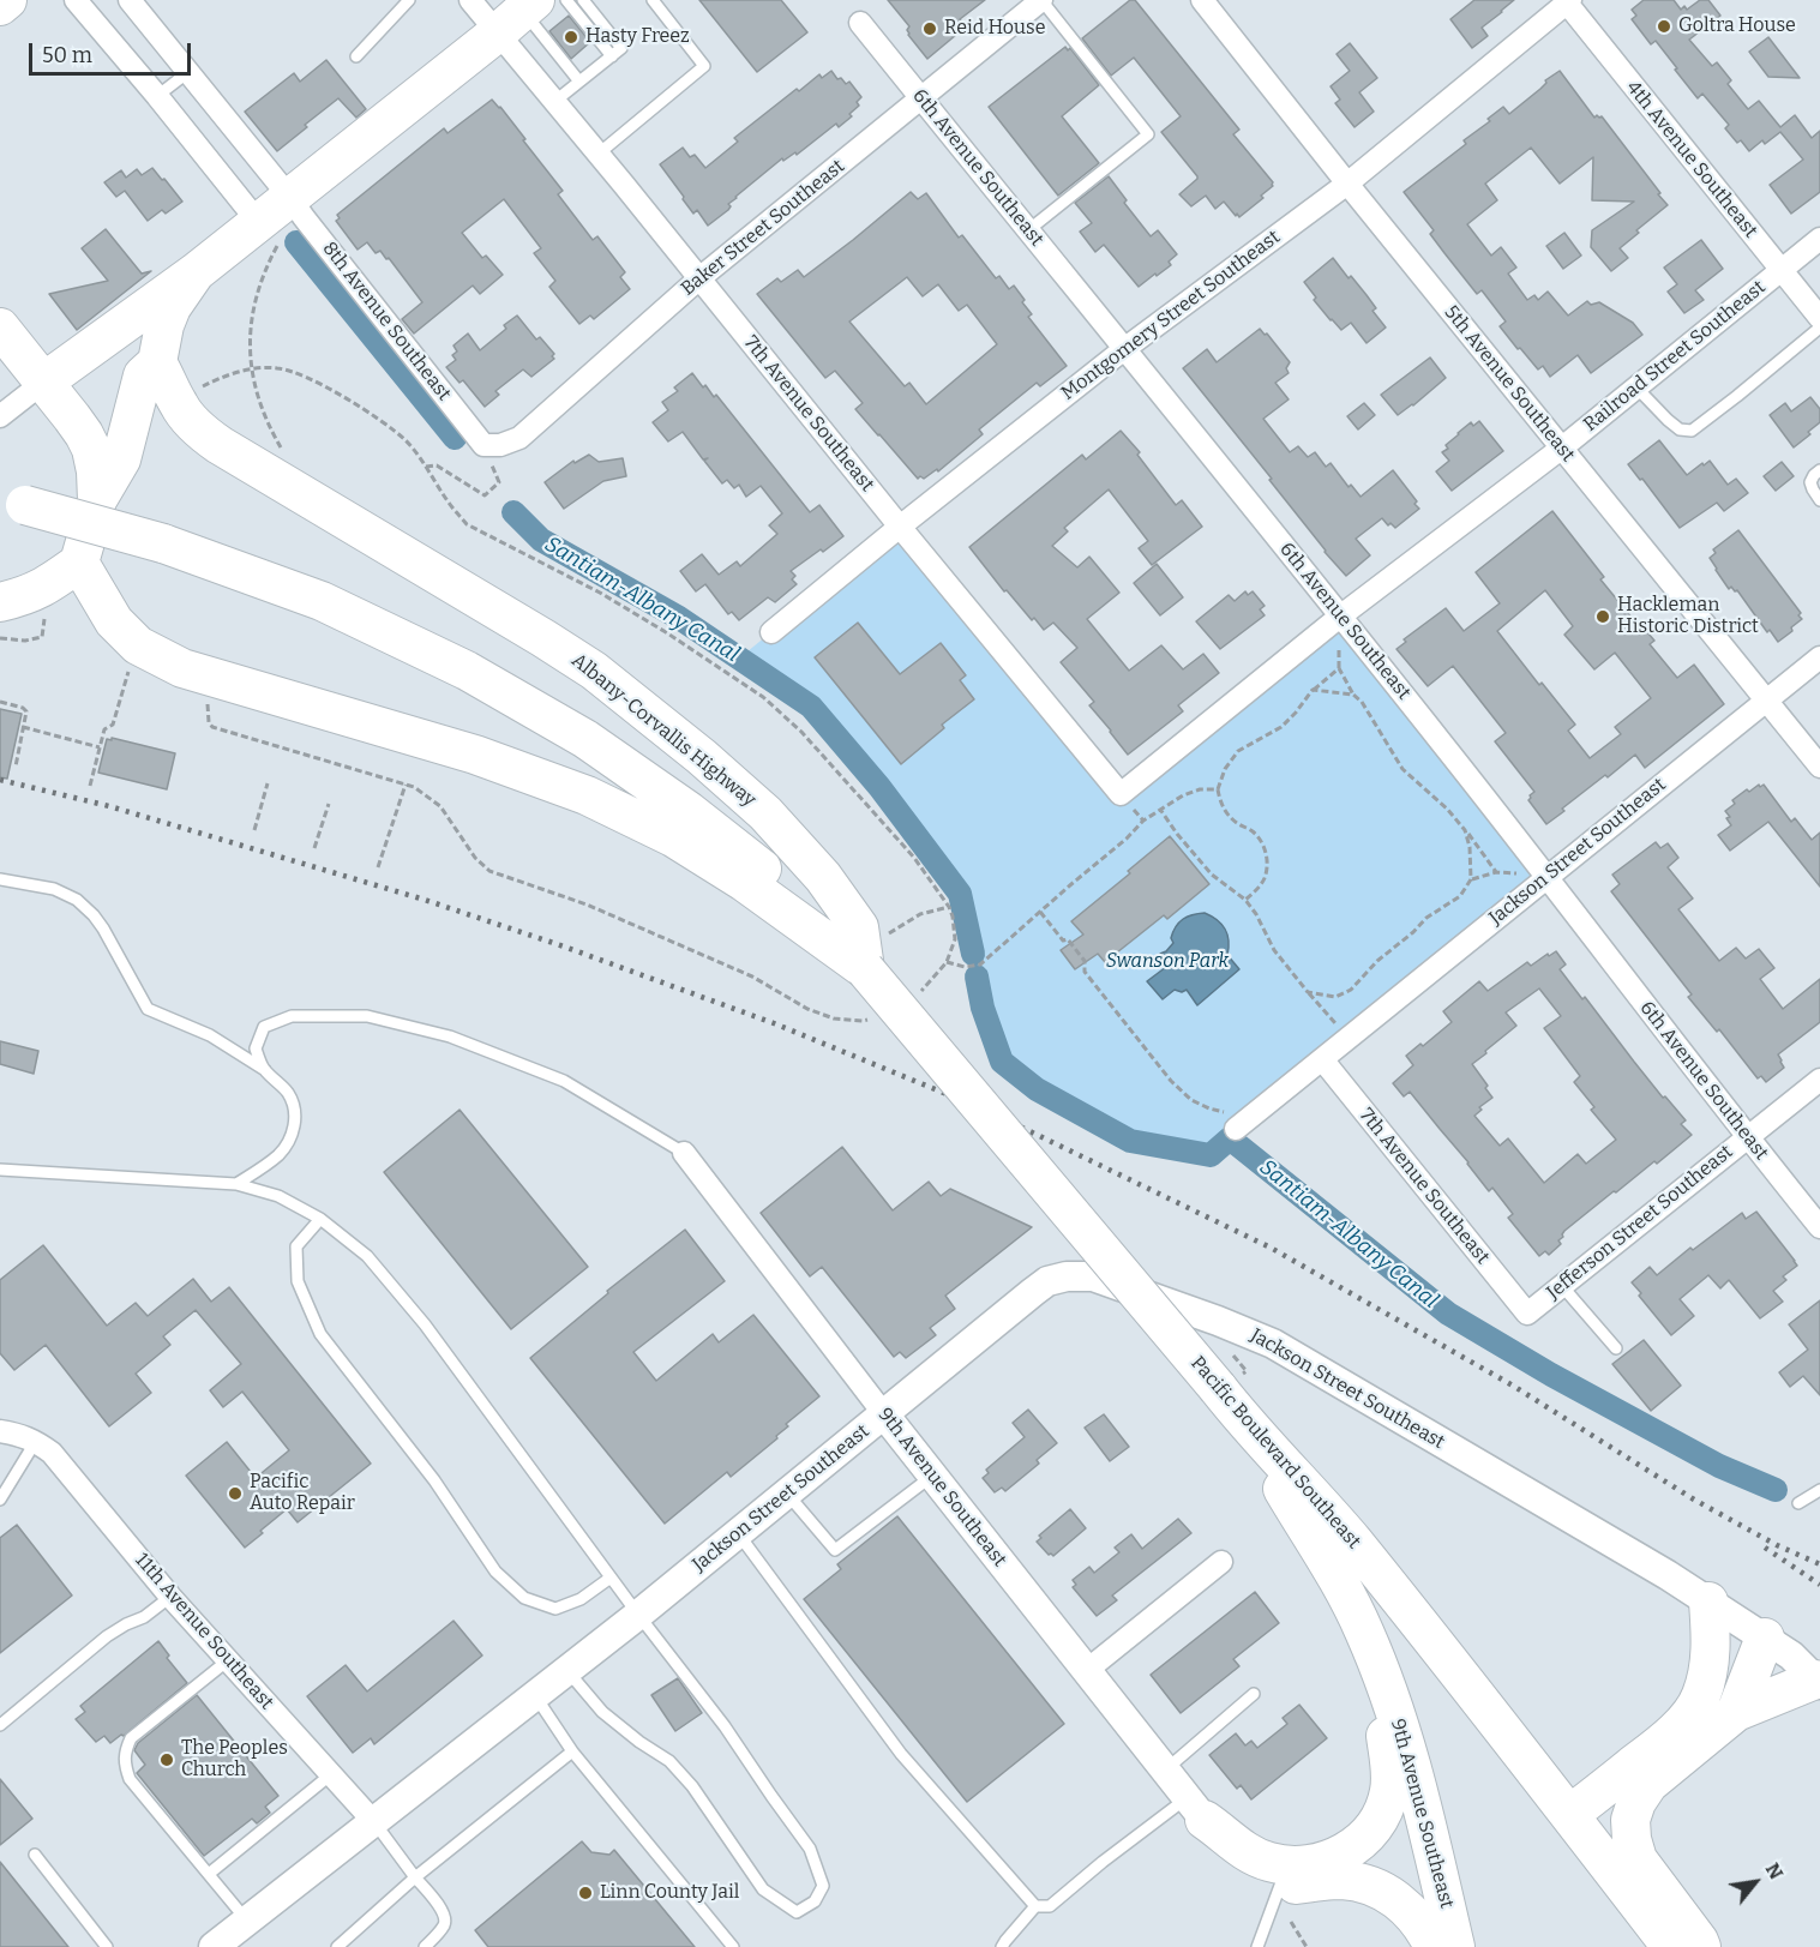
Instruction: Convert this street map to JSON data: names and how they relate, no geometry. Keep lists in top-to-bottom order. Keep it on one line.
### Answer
{"streets":{"highway":["Albany-Corvallis Highway","Pacific Boulevard Southeast","9th Avenue Southeast"],"street":["4th Avenue Southeast","6th Avenue Southeast","Baker Street Southeast","Montgomery Street Southeast","8th Avenue Southeast","Railroad Street Southeast","5th Avenue Southeast","7th Avenue Southeast","Jackson Street Southeast","Jefferson Street Southeast","11th Avenue Southeast"]},"crossings":[["4th Avenue Southeast","Montgomery Street Southeast"],["4th Avenue Southeast","Railroad Street Southeast"],["6th Avenue Southeast","Baker Street Southeast"],["6th Avenue Southeast","Montgomery Street Southeast"],["6th Avenue Southeast","Railroad Street Southeast"],["6th Avenue Southeast","Jackson Street Southeast"],["6th Avenue Southeast","Jefferson Street Southeast"],["Baker Street Southeast","8th Avenue Southeast"],["Baker Street Southeast","7th Avenue Southeast"],["Montgomery Street Southeast","5th Avenue Southeast"],["Montgomery Street Southeast","7th Avenue Southeast"],["Railroad Street Southeast","5th Avenue Southeast"],["Railroad Street Southeast","7th Avenue Southeast"],["5th Avenue Southeast","Jackson Street Southeast"],["7th Avenue Southeast","Jackson Street Southeast"],["7th Avenue Southeast","Jefferson Street Southeast"],["Albany-Corvallis Highway","Pacific Boulevard Southeast"],["Jackson Street Southeast","9th Avenue Southeast"],["Jackson Street Southeast","11th Avenue Southeast"],["Pacific Boulevard Southeast","9th Avenue Southeast"]],"water":["Santiam-Albany Canal"],"parks":["Swanson Park"],"places":["Goltra House","Reid House","Hasty Freez","Hackleman Historic District","Pacific Auto Repair","The Peoples Church","Linn County Jail"],"scale_bar":"50 m","north":"top right"}
